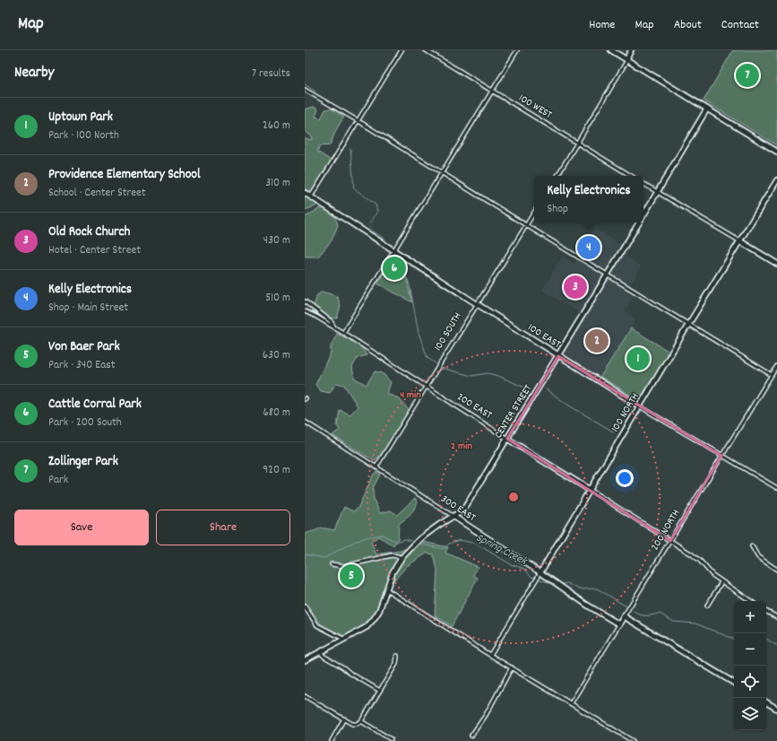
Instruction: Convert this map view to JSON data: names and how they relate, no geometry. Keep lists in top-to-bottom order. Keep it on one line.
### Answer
{"streets":{"street":["100 WEST","100 SOUTH","100 EAST","200 EAST","CENTER STREET","100 NORTH","300 EAST","200 NORTH"]},"crossings":[["100 SOUTH","100 EAST"],["100 SOUTH","200 EAST"],["100 SOUTH","300 EAST"],["100 EAST","CENTER STREET"],["100 EAST","100 NORTH"],["100 EAST","200 NORTH"],["200 EAST","CENTER STREET"],["200 EAST","100 NORTH"],["200 EAST","200 NORTH"],["CENTER STREET","300 EAST"],["100 NORTH","300 EAST"],["300 EAST","200 NORTH"]],"water":["Spring Creek"],"page":{"header":"Map","nav":["Home","Map","About","Contact"],"heading":["Nearby","7 results"],"pins":["7","4","6","3","2","1","5"],"list":[{"mark":"1","name":"Uptown Park","note":"Park · 100 North","value":"260 m"},{"mark":"2","name":"Providence Elementary School","note":"School · Center Street","value":"310 m"},{"mark":"3","name":"Old Rock Church","note":"Hotel · Center Street","value":"430 m"},{"mark":"4","name":"Kelly Electronics","note":"Shop · Main Street","value":"510 m"},{"mark":"5","name":"Von Baer Park","note":"Park · 340 East","value":"630 m"},{"mark":"6","name":"Cattle Corral Park","note":"Park · 200 South","value":"680 m"},{"mark":"7","name":"Zollinger Park","note":"Park","value":"920 m"}],"popup":["Kelly Electronics","Shop"],"buttons":["Save","Share"],"map_buttons":["+","−"]},"rings":["4 min","2 min"]}
